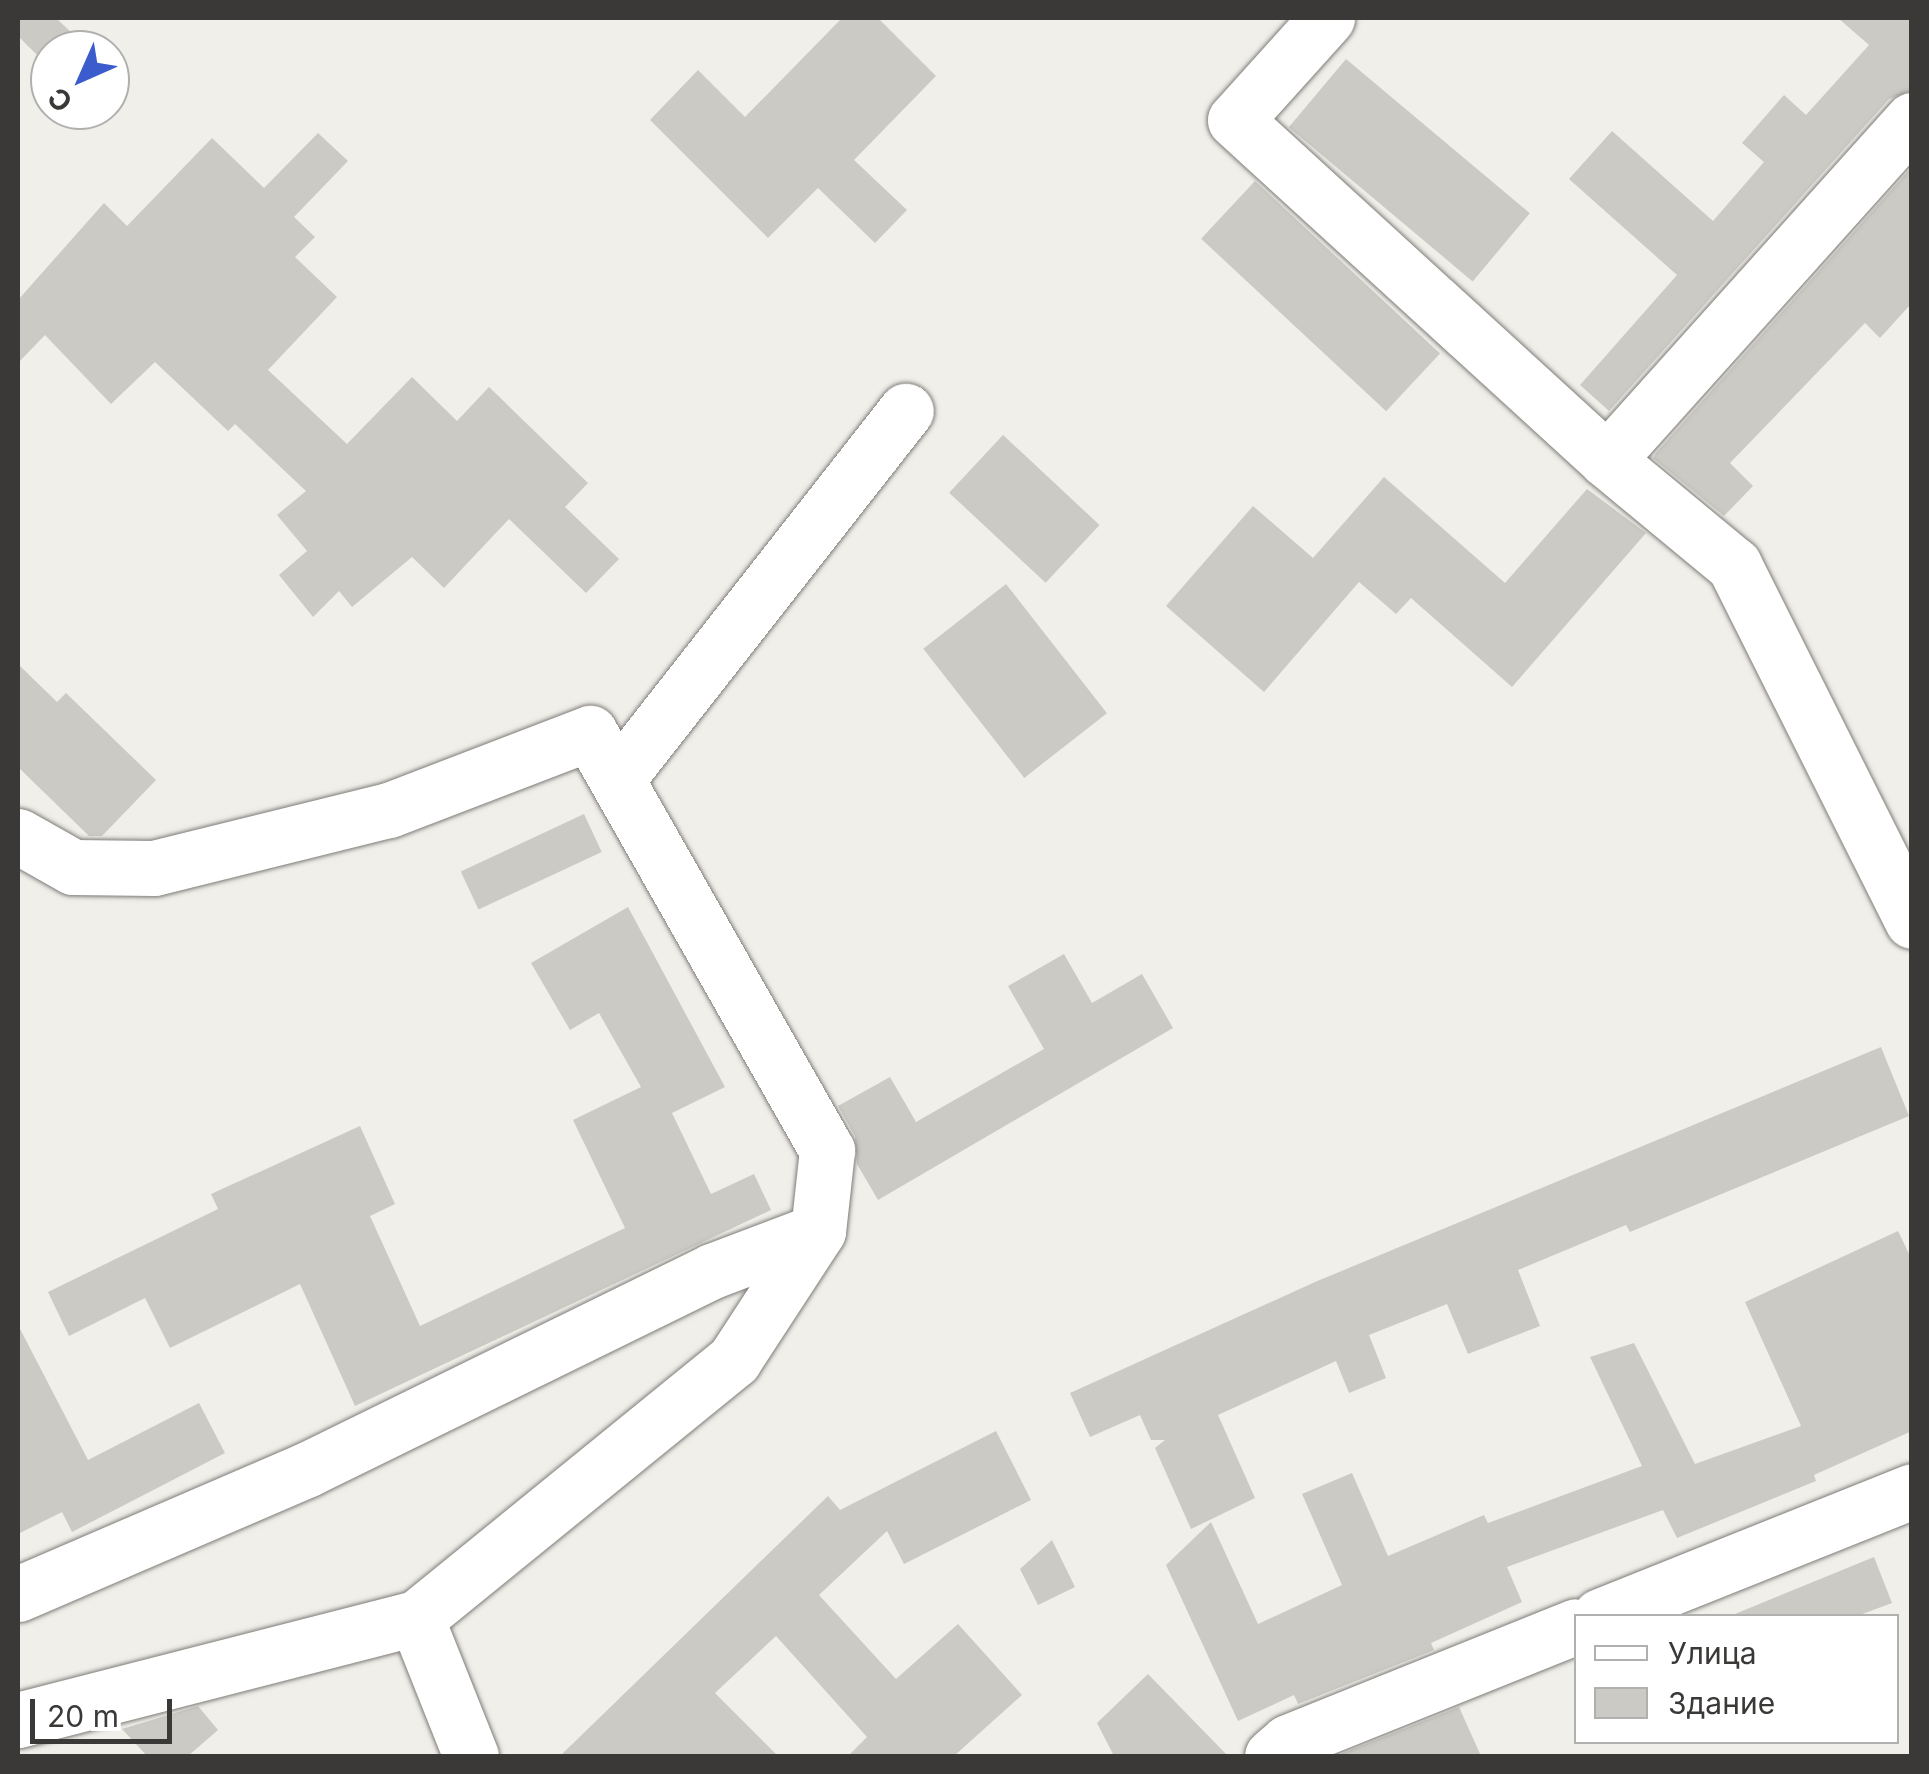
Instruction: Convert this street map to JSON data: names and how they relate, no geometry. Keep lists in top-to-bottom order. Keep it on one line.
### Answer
{"legend":["Улица","Здание"],"scale_bar":"20 m","north":"bottom left"}
